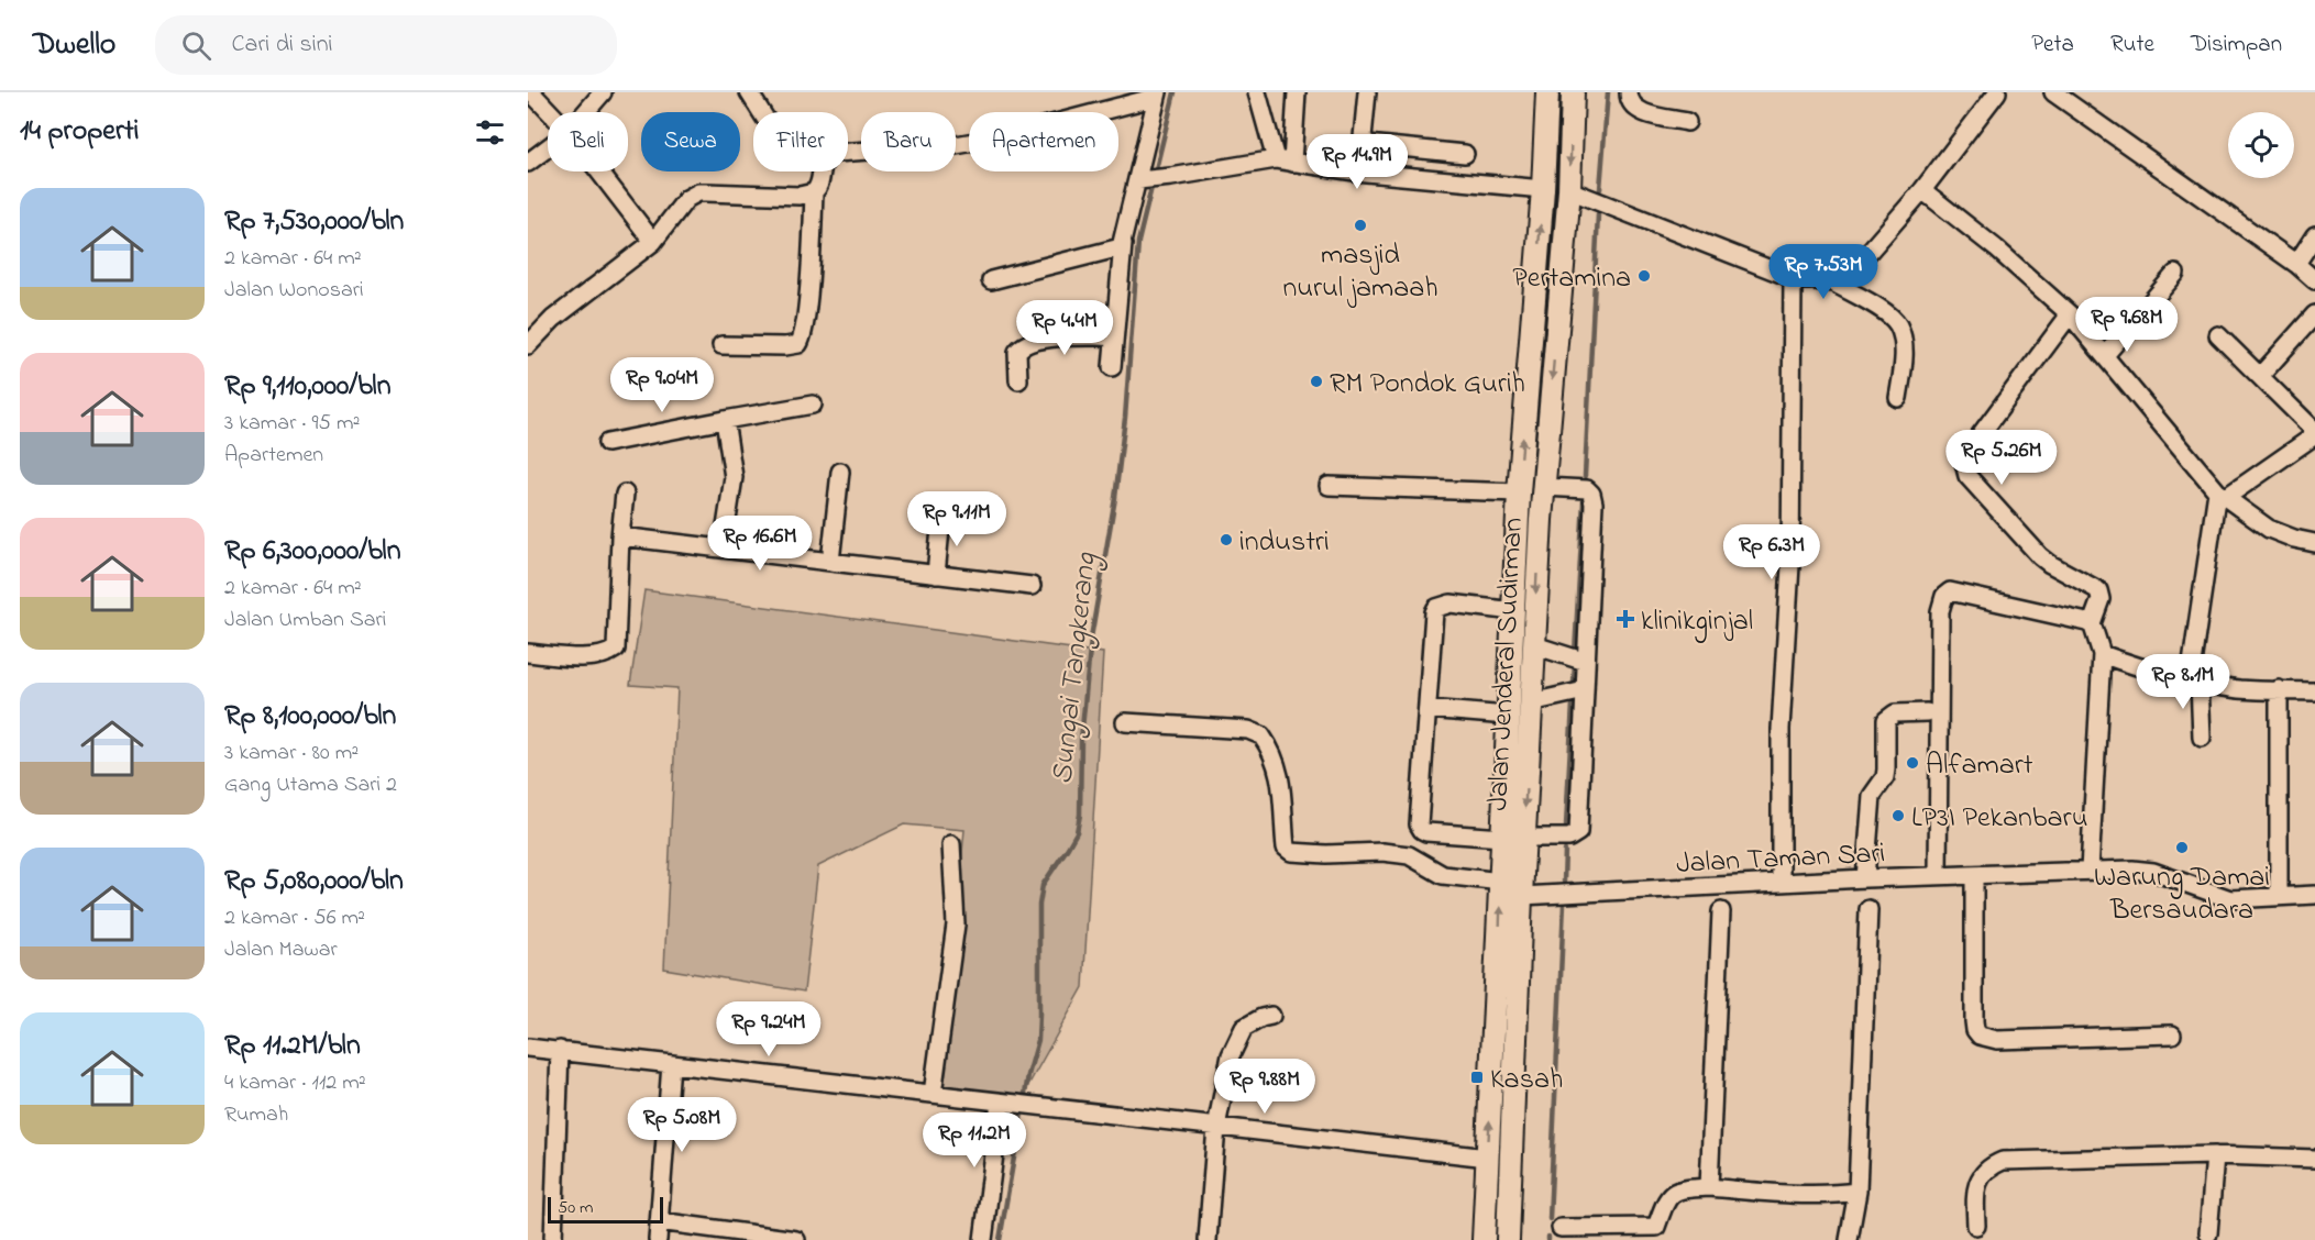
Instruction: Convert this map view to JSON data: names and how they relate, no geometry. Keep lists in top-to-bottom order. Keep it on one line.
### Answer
{"streets":{"main road":["Jalan Jenderal Sudirman"],"street":["Jalan Taman Sari"]},"crossings":[["Jalan Jenderal Sudirman","Jalan Taman Sari"]],"water":["Sungai Tangkerang"],"places":{"other":["masjid nurul jamaah","Pertamina","RM Pondok Gurih","industri","Alfamart","LP3I Pekanbaru","Warung Damai Bersaudara"],"health":["klinikginjal"],"transit":["Kasah"]},"scale_bar":"50 m","page":{"header":"Dwello","search":"Cari di sini","nav":["Peta","Rute","Disimpan"],"heading":"14 properti","chip":["Beli","Sewa","Filter","Baru","Apartemen"],"price":["Rp 14.9M","Rp 7.53M","Rp 9.68M","Rp 4.4M","Rp 9.04M","Rp 5.26M","Rp 9.11M","Rp 16.6M","Rp 6.3M","Rp 8.1M","Rp 9.24M","Rp 9.88M","Rp 5.08M","Rp 11.2M"],"list":[{"name":"Rp 7,530,000/bln","note":"2 kamar · 64 m² · Jalan Wonosari"},{"name":"Rp 9,110,000/bln","note":"3 kamar · 95 m² · Apartemen"},{"name":"Rp 6,300,000/bln","note":"2 kamar · 64 m² · Jalan Umban Sari"},{"name":"Rp 8,100,000/bln","note":"3 kamar · 80 m² · Gang Utama Sari 2"},{"name":"Rp 5,080,000/bln","note":"2 kamar · 56 m² · Jalan Mawar"},{"name":"Rp 11.2M/bln","note":"4 kamar · 112 m² · Rumah"}],"scale":"50 m"}}
